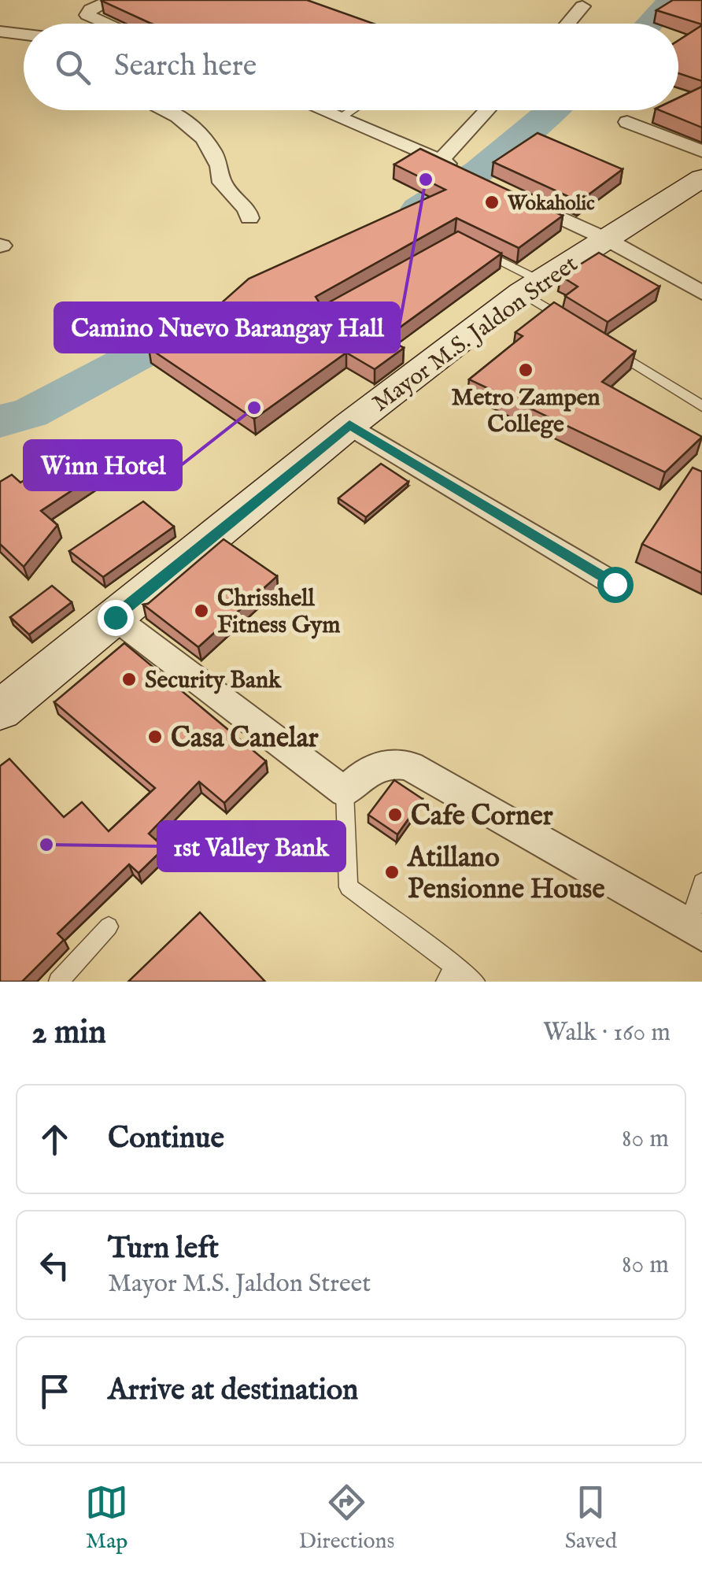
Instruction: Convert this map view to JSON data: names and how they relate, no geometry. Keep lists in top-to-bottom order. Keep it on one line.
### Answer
{"streets":{"main road":["Mayor M.S. Jaldon Street"]},"places":["Camino Nuevo Barangay Hall","Wokaholic","Metro Zampen College","Winn Hotel","Chrisshell Fitness Gym","Security Bank","Casa Canelar","Cafe Corner","1st Valley Bank","Atillano Pensionne House"],"page":{"search":"Search here","heading":["2 min","Walk · 160 m"],"list":[["Continue","80 m"],["Turn left","Mayor M.S. Jaldon Street","80 m"],"Arrive at destination"],"nav":["Map","Directions","Saved"]}}
